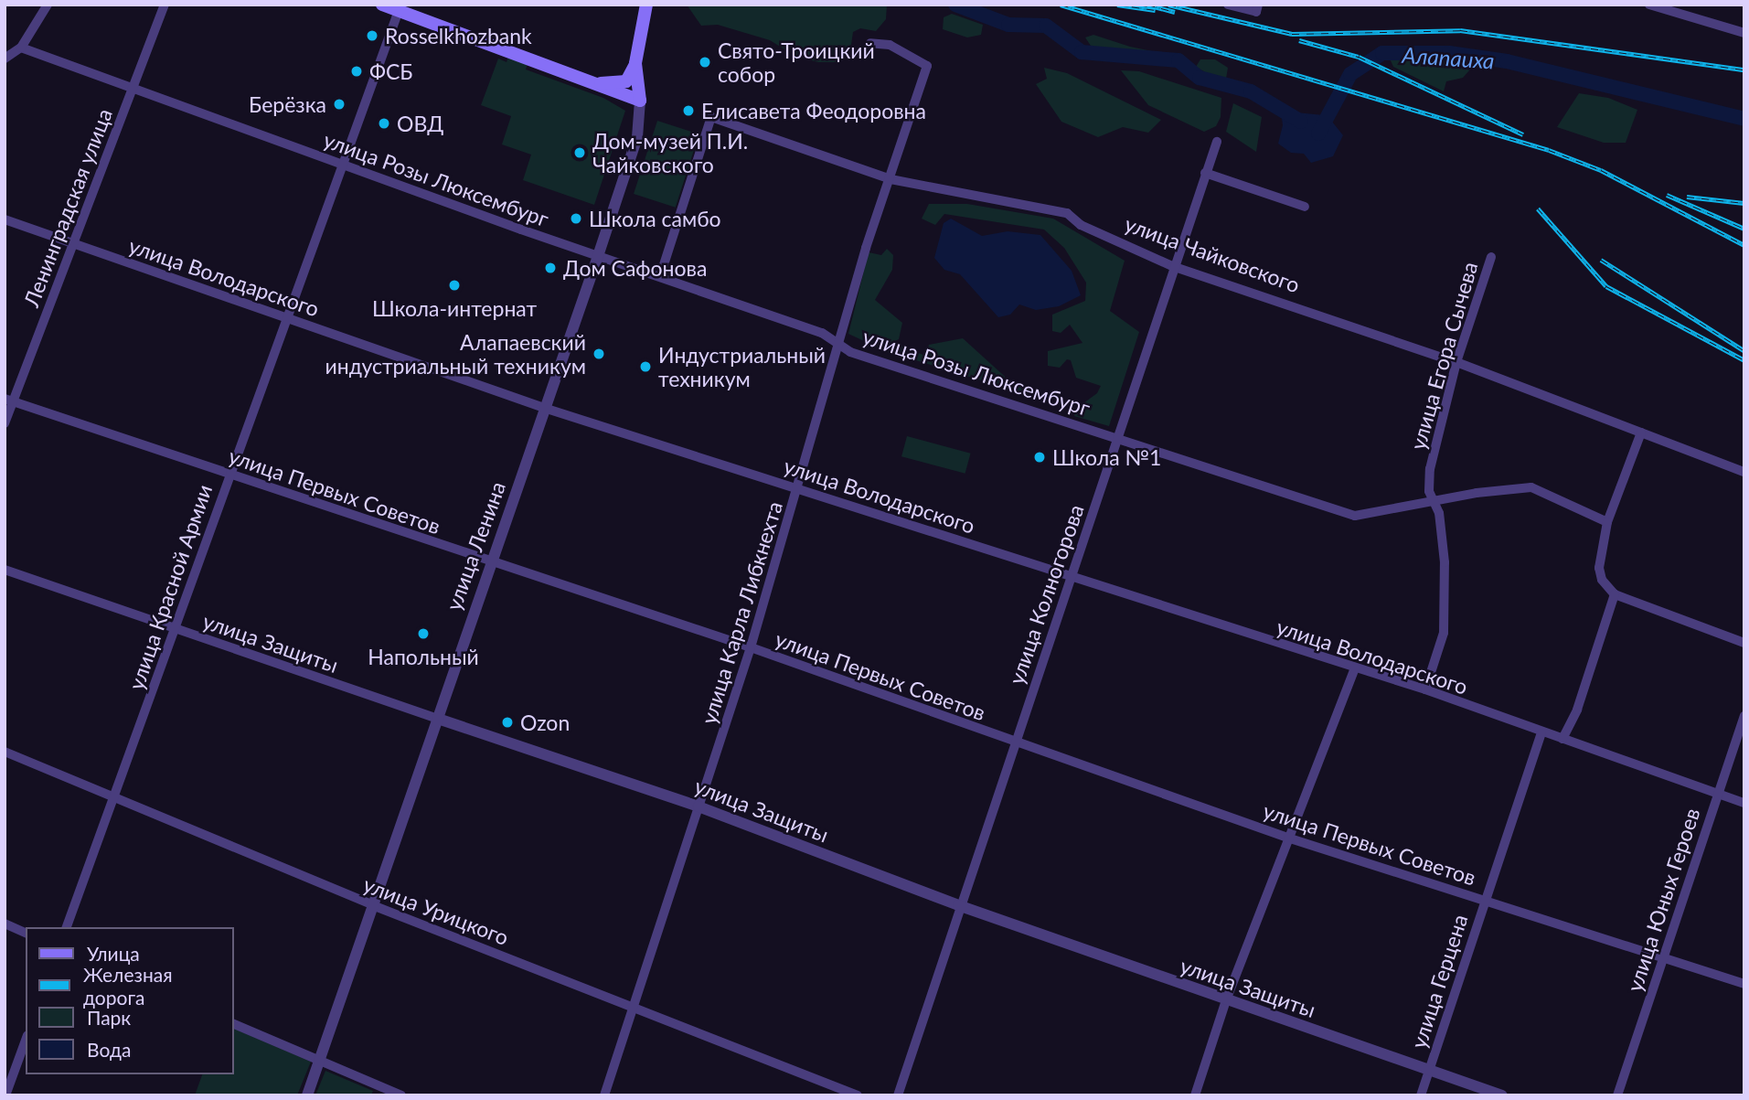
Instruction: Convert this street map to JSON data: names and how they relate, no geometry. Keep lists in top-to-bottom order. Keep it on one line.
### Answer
{"streets":{"main road":["улица Ленина"],"street":["улица Розы Люксембург","Ленинградская улица","улица Чайковского","улица Володарского","улица Егора Сычева","улица Первых Советов","улица Красной Армии","улица Колногорова","улица Карла Либкнехта","улица Защиты","улица Юных Героев","улица Урицкого","улица Герцена"]},"crossings":[["улица Розы Люксембург","Ленинградская улица"],["улица Розы Люксембург","улица Чайковского"],["улица Розы Люксембург","улица Егора Сычева"],["улица Розы Люксембург","улица Ленина"],["улица Розы Люксембург","улица Красной Армии"],["улица Розы Люксембург","улица Колногорова"],["улица Розы Люксембург","улица Карла Либкнехта"],["Ленинградская улица","улица Володарского"],["Ленинградская улица","улица Первых Советов"],["улица Чайковского","улица Егора Сычева"],["улица Чайковского","улица Колногорова"],["улица Чайковского","улица Карла Либкнехта"],["улица Володарского","улица Егора Сычева"],["улица Володарского","улица Ленина"],["улица Володарского","улица Красной Армии"],["улица Володарского","улица Колногорова"],["улица Володарского","улица Карла Либкнехта"],["улица Володарского","улица Юных Героев"],["улица Володарского","улица Герцена"],["улица Первых Советов","улица Ленина"],["улица Первых Советов","улица Красной Армии"],["улица Первых Советов","улица Колногорова"],["улица Первых Советов","улица Карла Либкнехта"],["улица Первых Советов","улица Юных Героев"],["улица Первых Советов","улица Герцена"],["улица Ленина","улица Защиты"],["улица Ленина","улица Урицкого"],["улица Красной Армии","улица Защиты"],["улица Красной Армии","улица Урицкого"],["улица Колногорова","улица Защиты"],["улица Карла Либкнехта","улица Защиты"],["улица Карла Либкнехта","улица Урицкого"],["улица Защиты","улица Герцена"]],"water":["Алапаиха"],"places":["Rosselkhozbank","Свято-Троицкий собор","ФСБ","Берёзка","Елисавета Феодоровна","ОВД","Дом-музей П.И. Чайковского","Школа самбо","Дом Сафонова","Школа-интернат","Алапаевский индустриальный техникум","Индустриальный техникум","Школа №1","Напольный","Ozon"],"legend":["Улица","Железная дорога","Парк","Вода"]}
